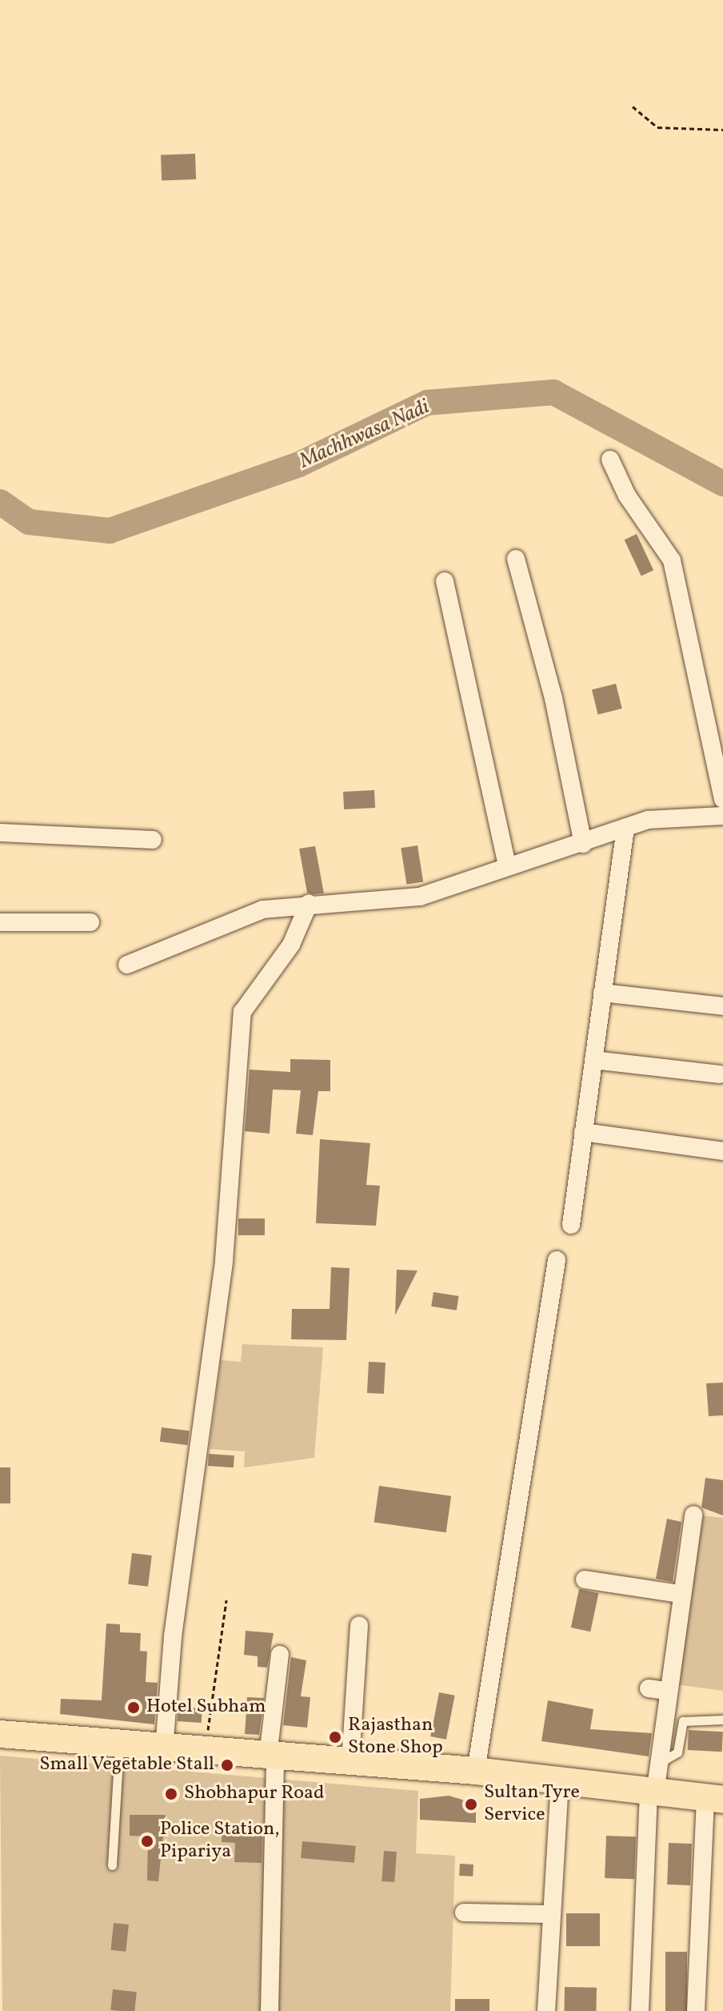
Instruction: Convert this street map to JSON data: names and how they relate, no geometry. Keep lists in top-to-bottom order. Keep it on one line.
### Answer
{"water":["Machhwasa Nadi"],"places":["Hotel Subham","Rajasthan Stone Shop","Small Vegetable Stall","Shobhapur Road","Sultan Tyre Service","Police Station, Pipariya"]}
